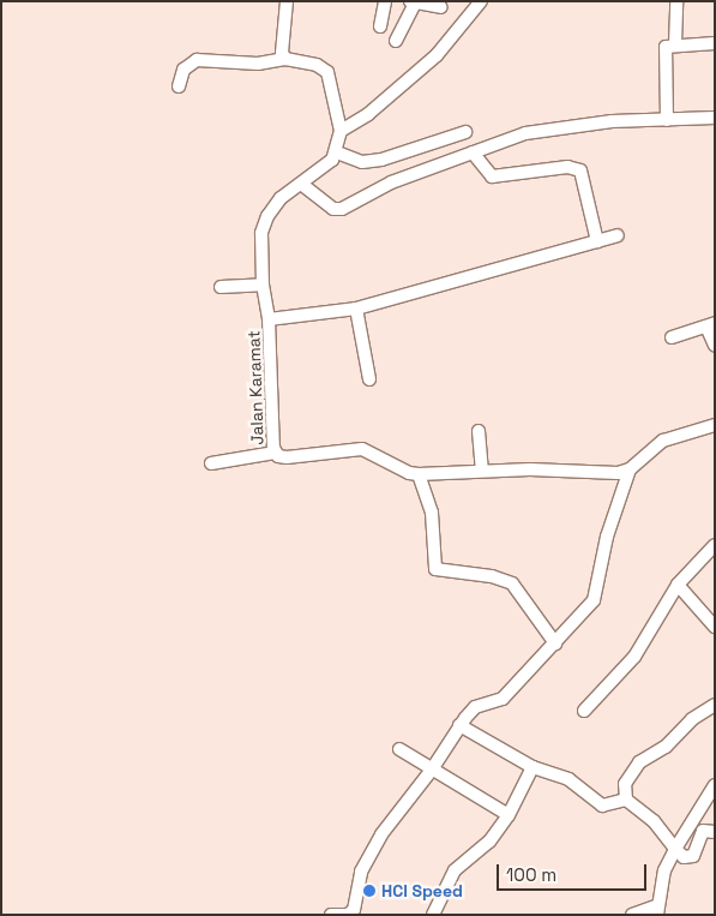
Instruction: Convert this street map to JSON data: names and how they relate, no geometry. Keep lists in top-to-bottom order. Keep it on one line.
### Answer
{"streets":{"street":["Jalan Karamat"]},"places":["HCI Speed"],"scale_bar":"100 m"}
